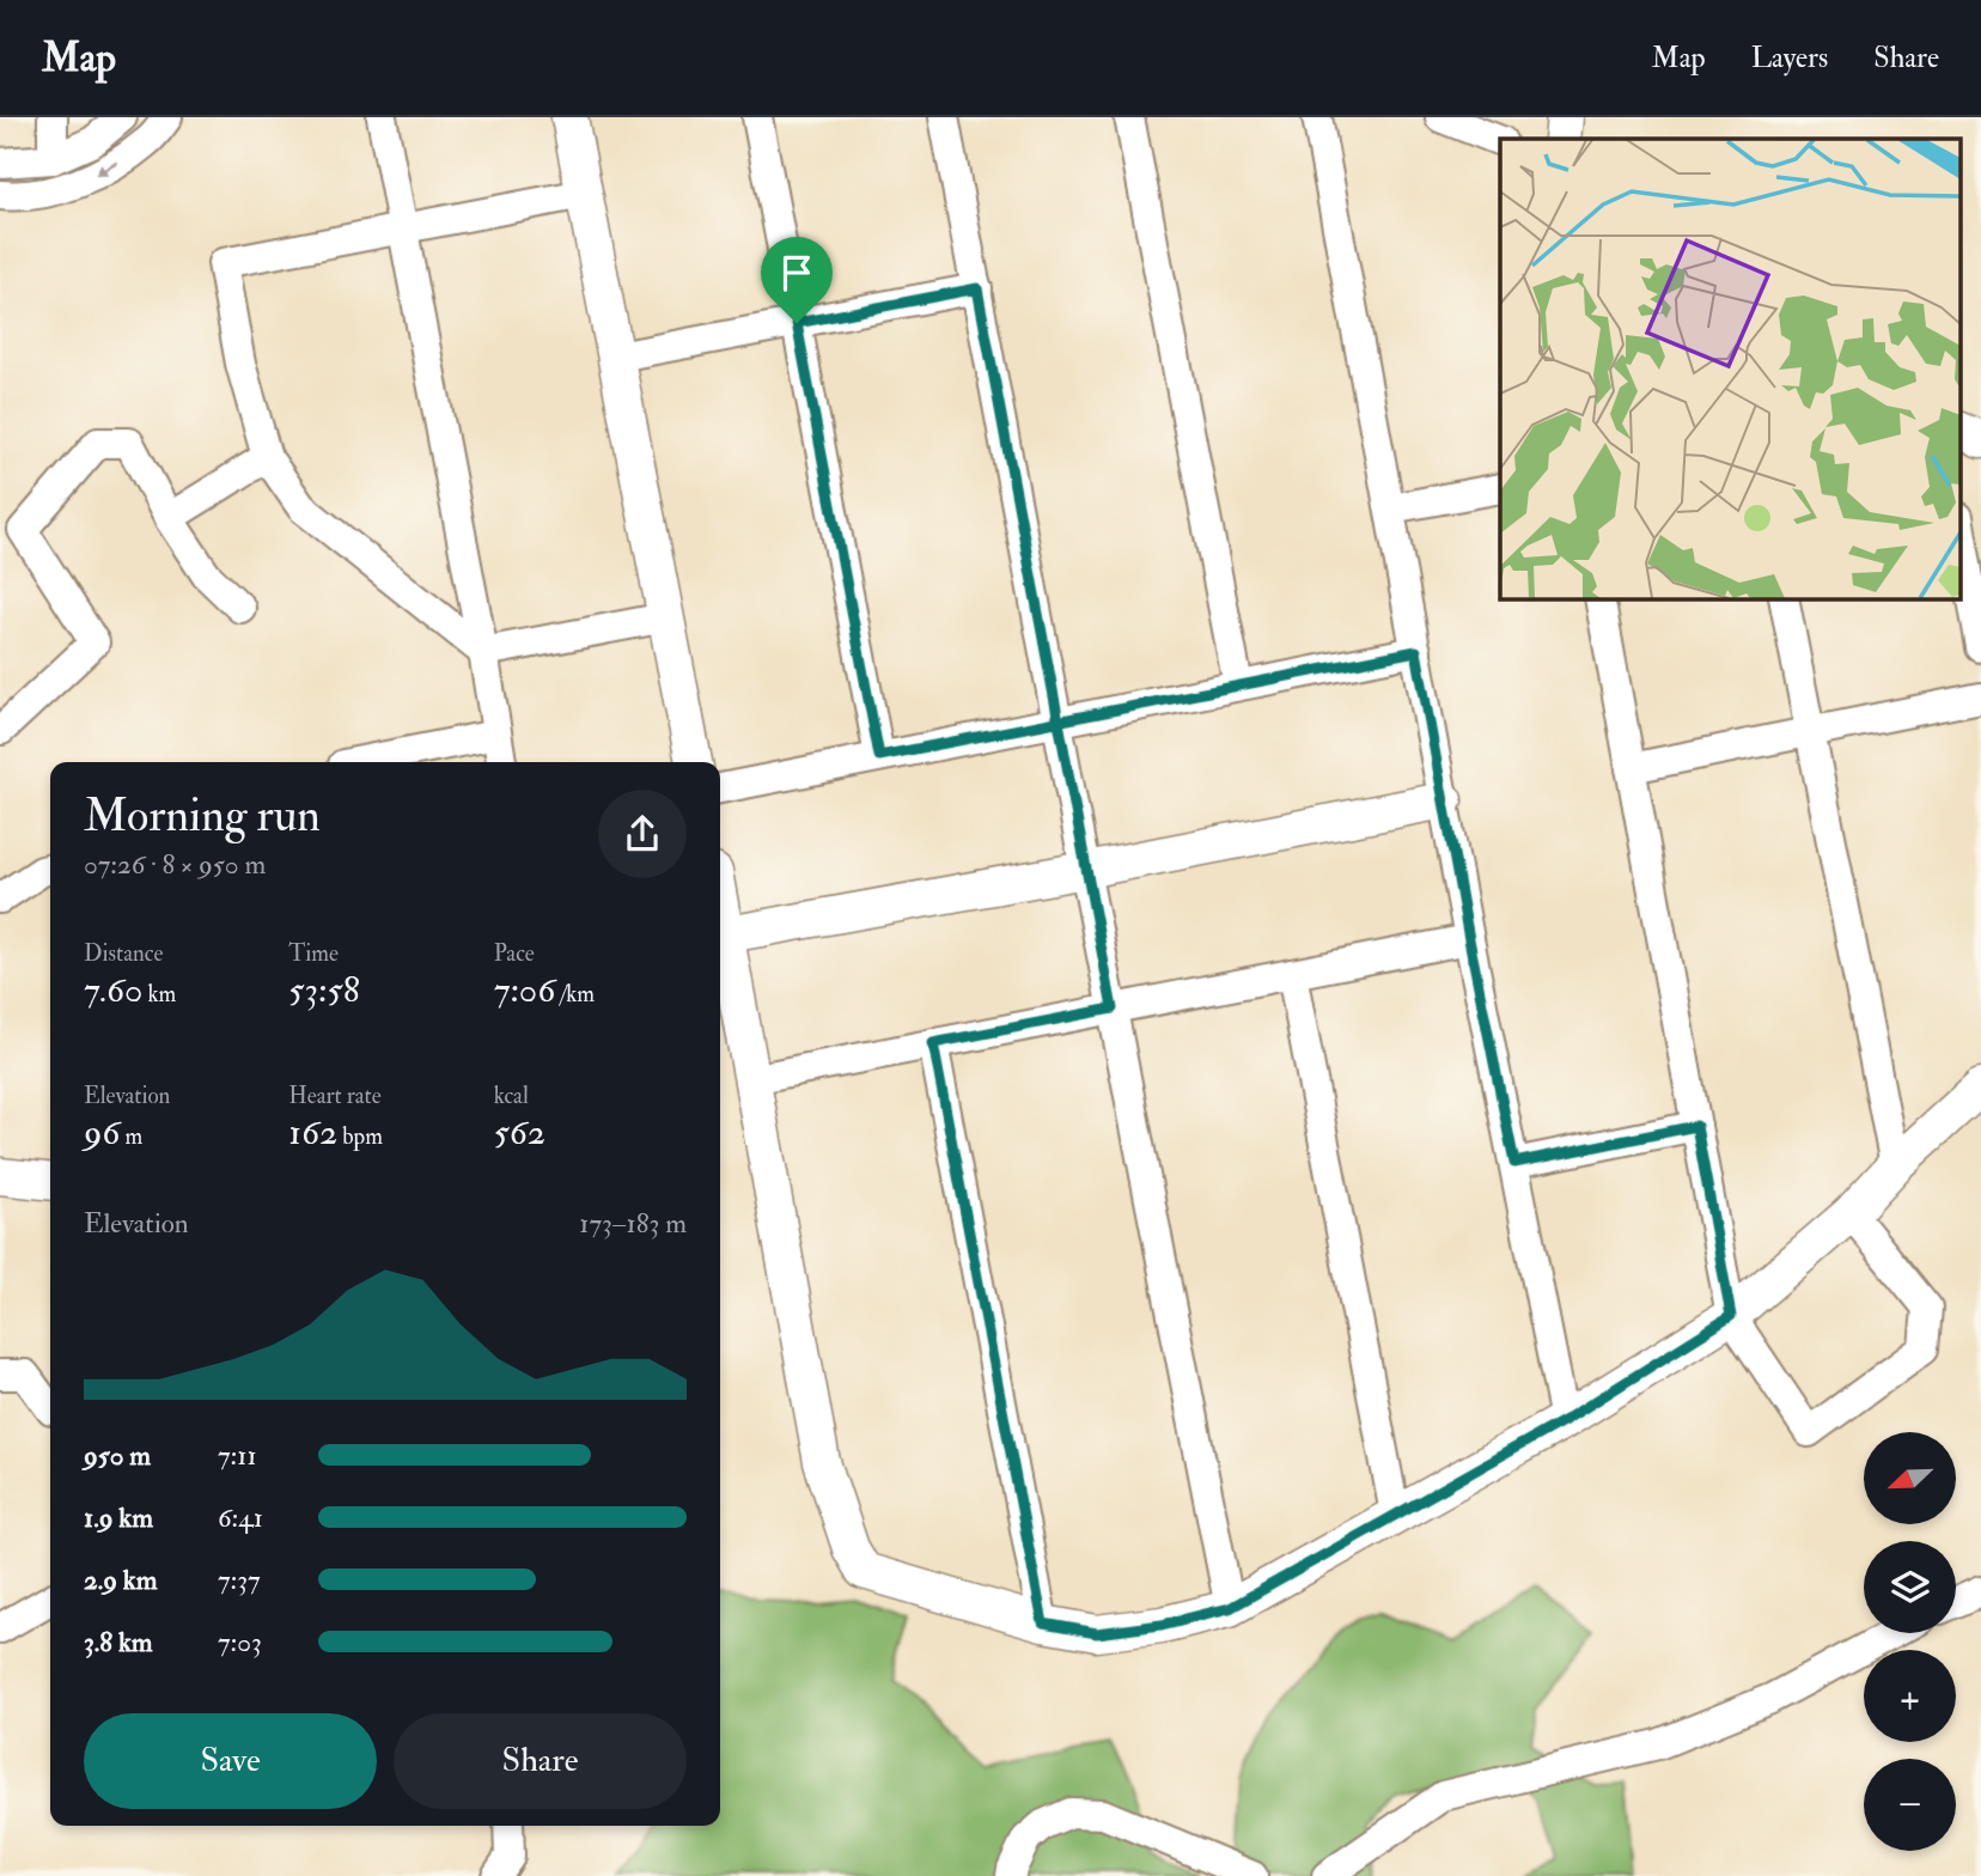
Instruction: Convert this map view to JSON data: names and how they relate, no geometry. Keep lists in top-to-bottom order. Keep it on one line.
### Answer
{"north":"bottom left","page":{"header":"Map","nav":["Map","Layers","Share"],"heading":["Morning run","07:26 · 8 × 950 m"],"stats":[["Distance","7.60 km"],["Time","53:58"],["Pace","7:06 /km"],["Elevation","96 m"],["Heart rate","162 bpm"],["kcal","562"]],"chart":["Elevation","173–183 m"],"list":[{"name":"950 m","note":"7:11"},{"name":"1.9 km","note":"6:41"},{"name":"2.9 km","note":"7:37"},{"name":"3.8 km","note":"7:03"}],"map_buttons":["+","−"],"buttons":["Save","Share"]}}
